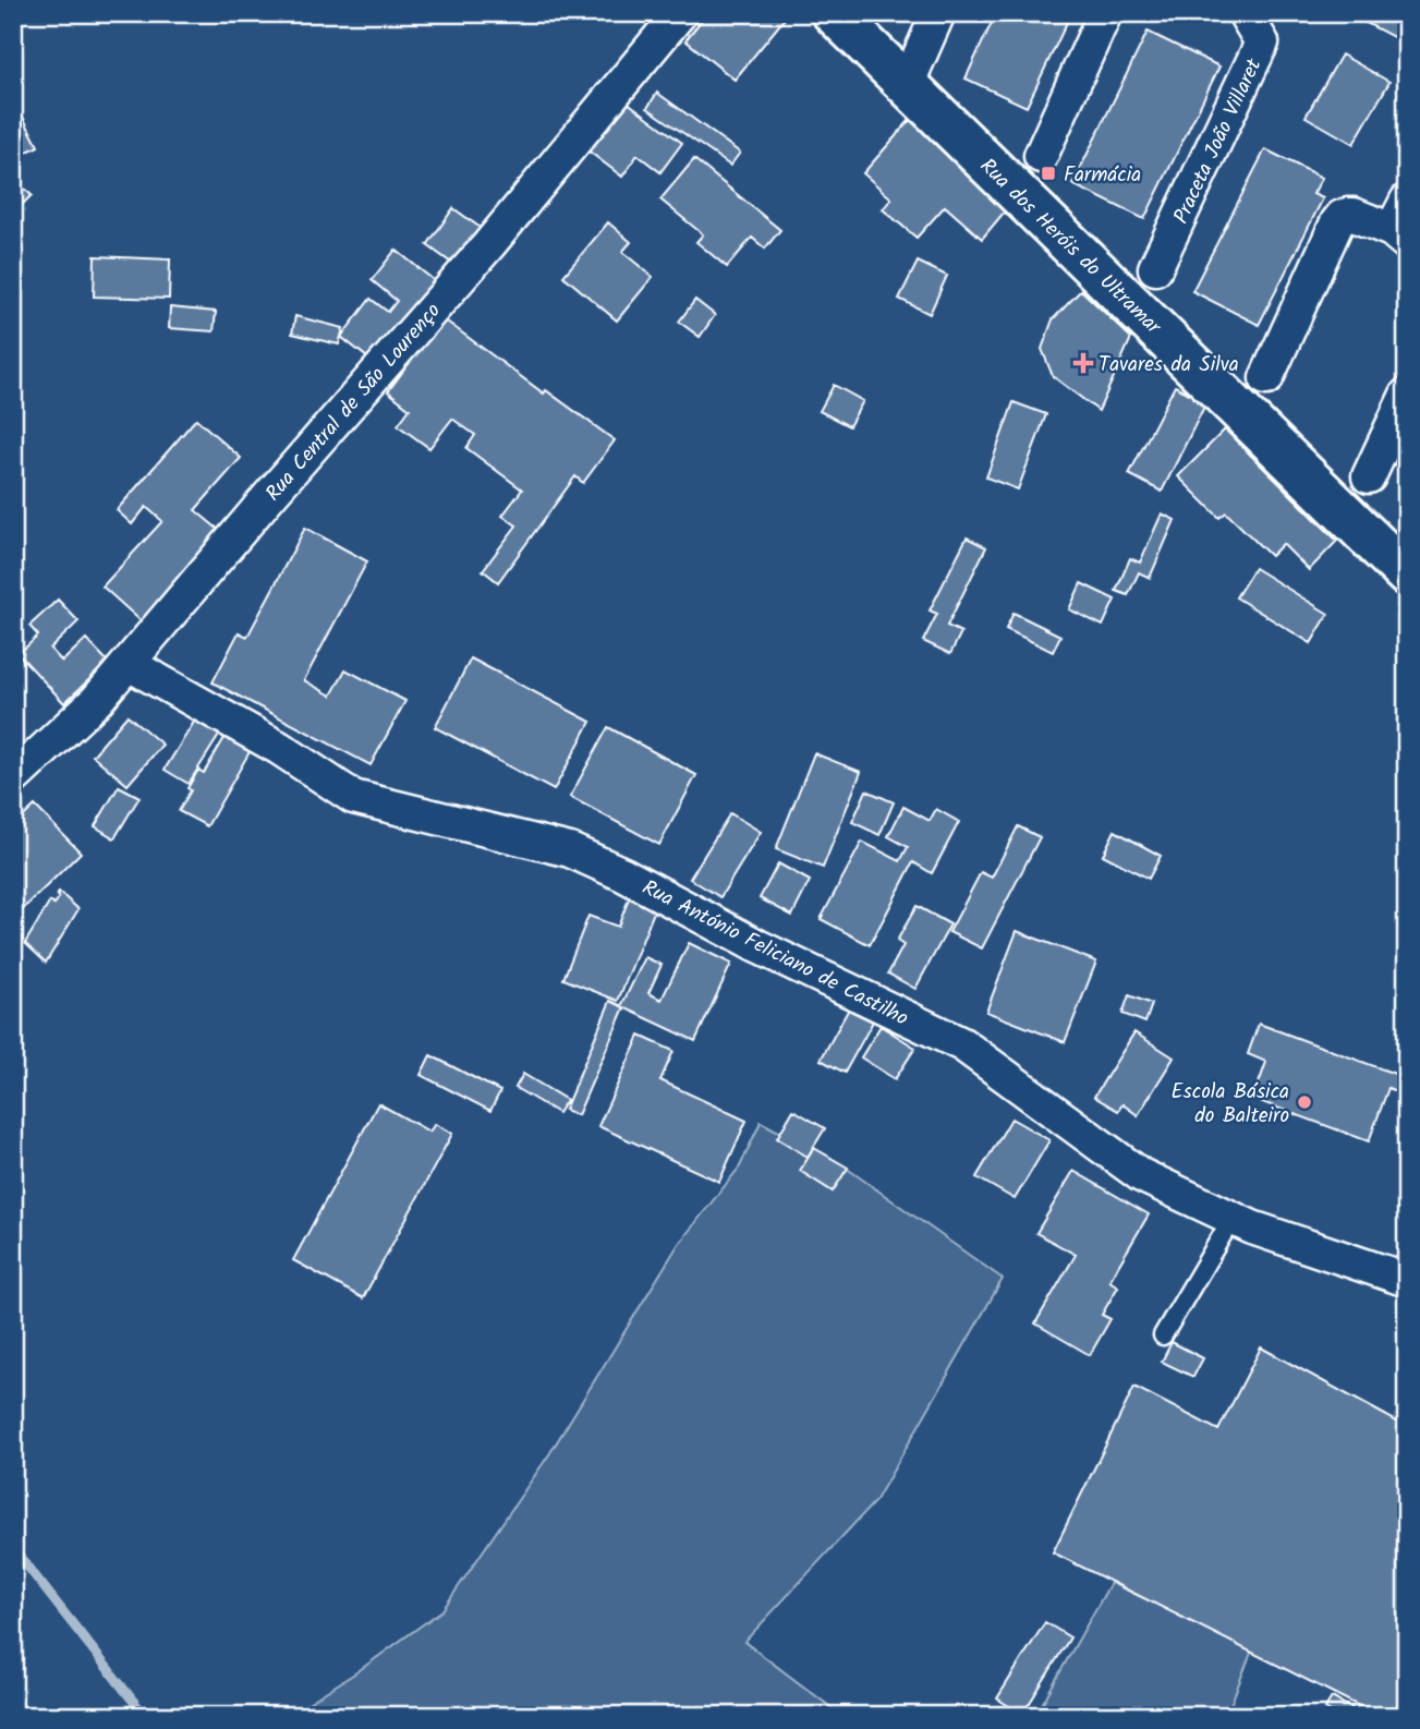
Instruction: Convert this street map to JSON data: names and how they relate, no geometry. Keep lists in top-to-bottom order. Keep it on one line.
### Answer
{"streets":{"street":["Praceta João Villaret","Rua dos Heróis do Ultramar","Rua Central de São Lourenço","Rua António Feliciano de Castilho"]},"crossings":[["Rua Central de São Lourenço","Rua António Feliciano de Castilho"]],"places":{"transit":["Farmácia"],"health":["Tavares da Silva"],"other":["Escola Básica do Balteiro"]}}
